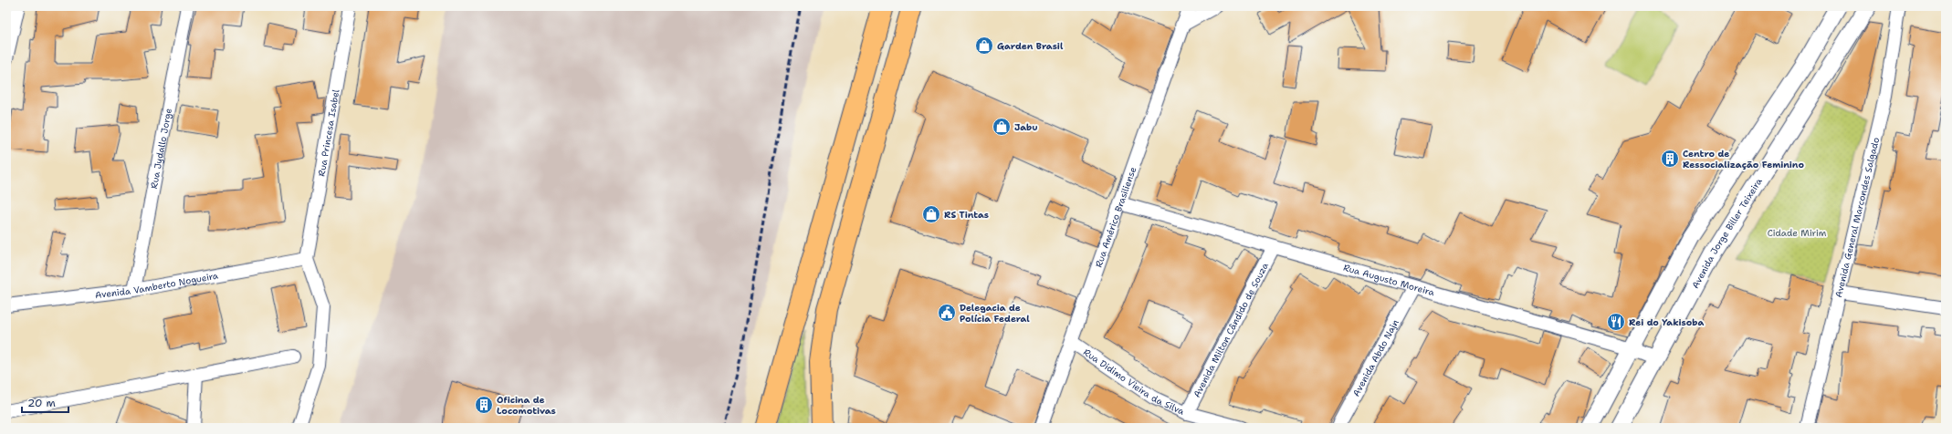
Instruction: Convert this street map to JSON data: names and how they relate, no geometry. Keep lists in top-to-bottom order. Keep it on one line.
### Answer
{"streets":{"street":["Rua Princesa Isabel","Rua Jydallo Jorge","Rua Américo Brasiliense","Avenida General Marcondes Salgado","Avenida Jorge Biller Teixeira","Rua Augusto Moreira","Avenida Vamberto Nogueira","Avenida Milton Cândido de Souza","Avenida Abdo Najn","Rua Didimo Vieira da Silva"]},"crossings":[["Rua Princesa Isabel","Avenida Vamberto Nogueira"],["Rua Jydallo Jorge","Avenida Vamberto Nogueira"],["Rua Américo Brasiliense","Rua Augusto Moreira"],["Rua Américo Brasiliense","Rua Didimo Vieira da Silva"],["Avenida Jorge Biller Teixeira","Rua Augusto Moreira"],["Rua Augusto Moreira","Avenida Milton Cândido de Souza"],["Rua Augusto Moreira","Avenida Abdo Najn"],["Avenida Milton Cândido de Souza","Rua Didimo Vieira da Silva"]],"parks":["Cidade Mirim"],"places":{"shop":["Garden Brasil","Jabu","RS Tintas"],"building":["Centro de Ressocialização Feminino","Oficina de Locomotivas"],"public building":["Delegacia de Polícia Federal"],"restaurant":["Rei do Yakisoba"]},"scale_bar":"20 m"}
